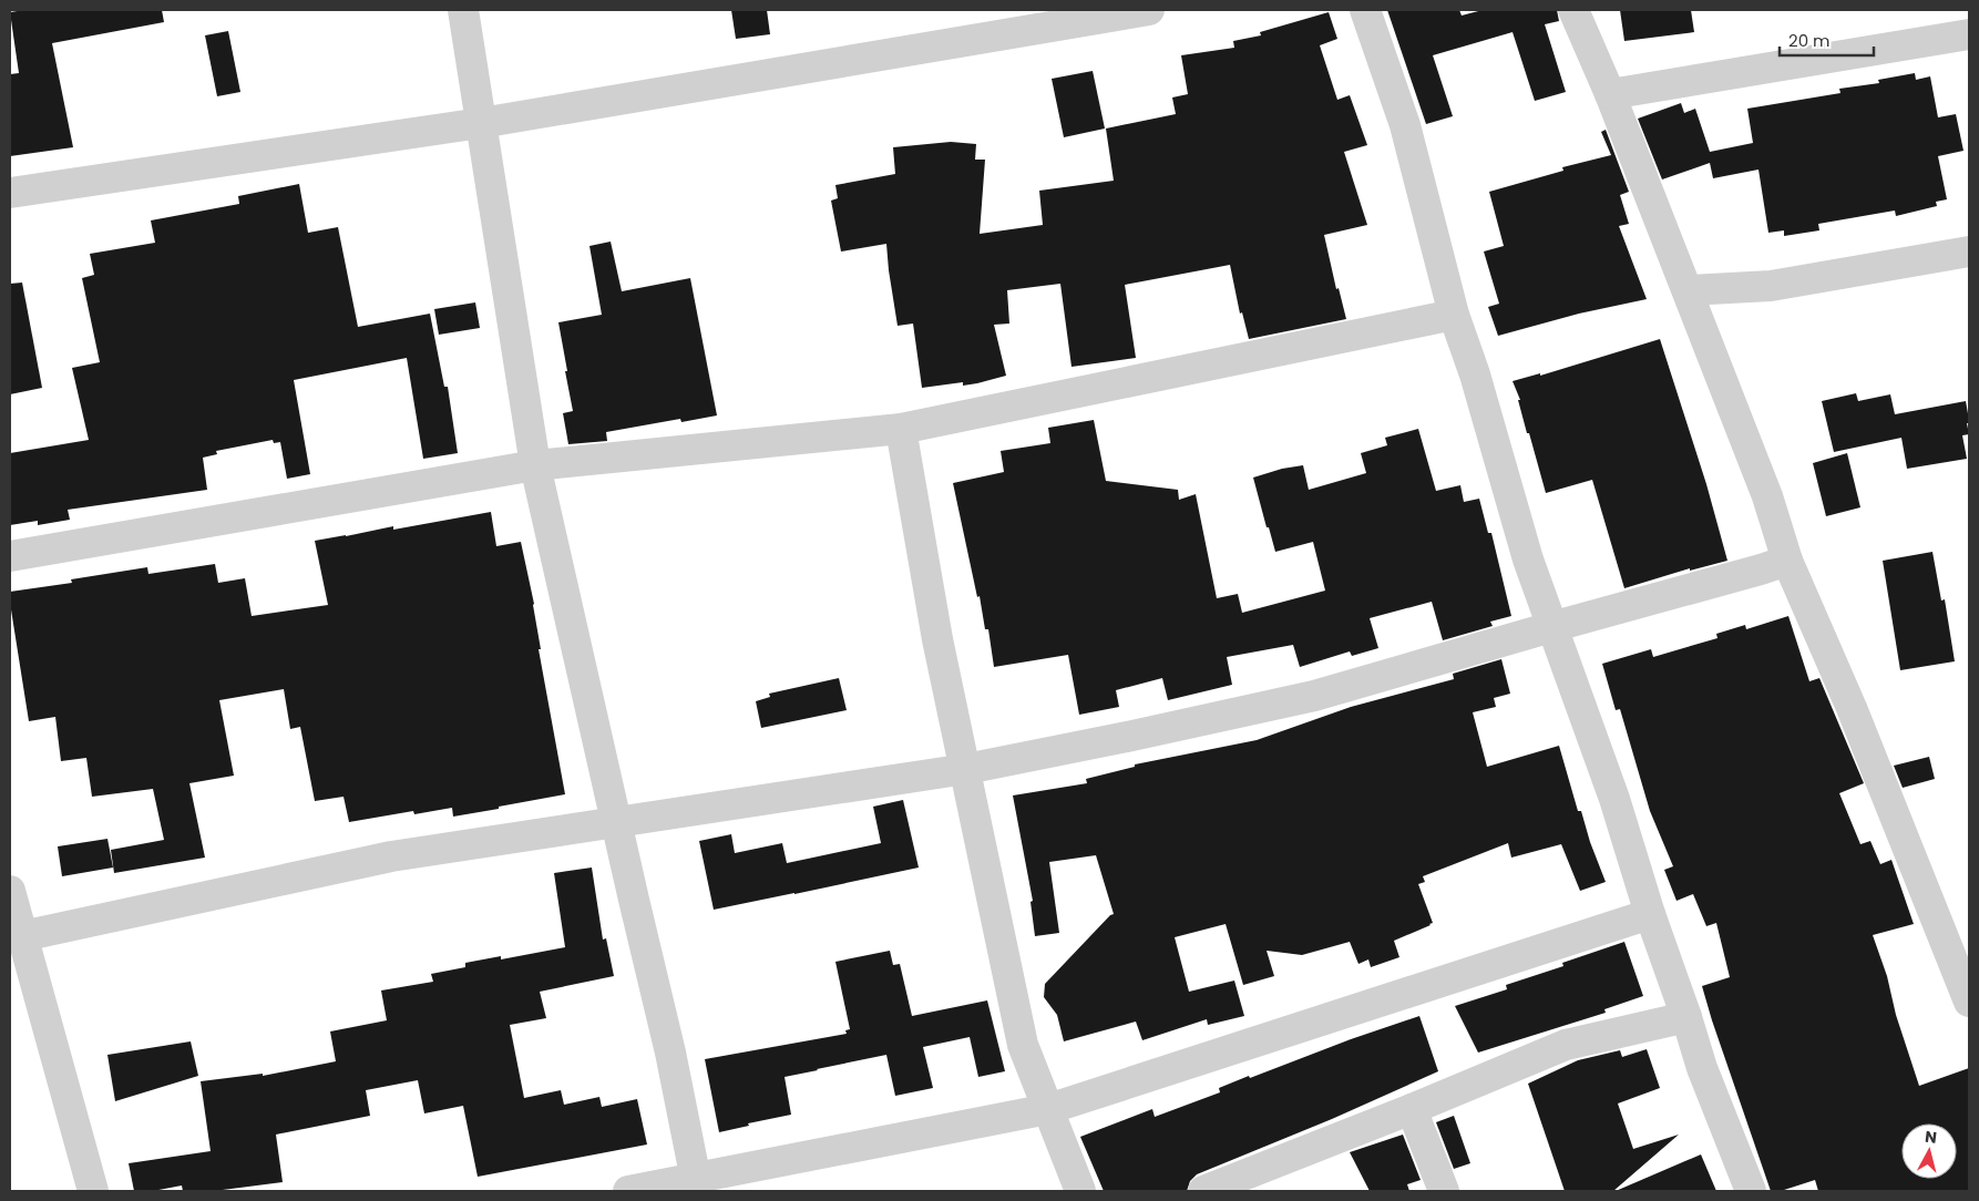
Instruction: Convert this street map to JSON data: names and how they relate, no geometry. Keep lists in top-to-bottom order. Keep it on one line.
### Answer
{"scale_bar":"20 m","north":"top"}
